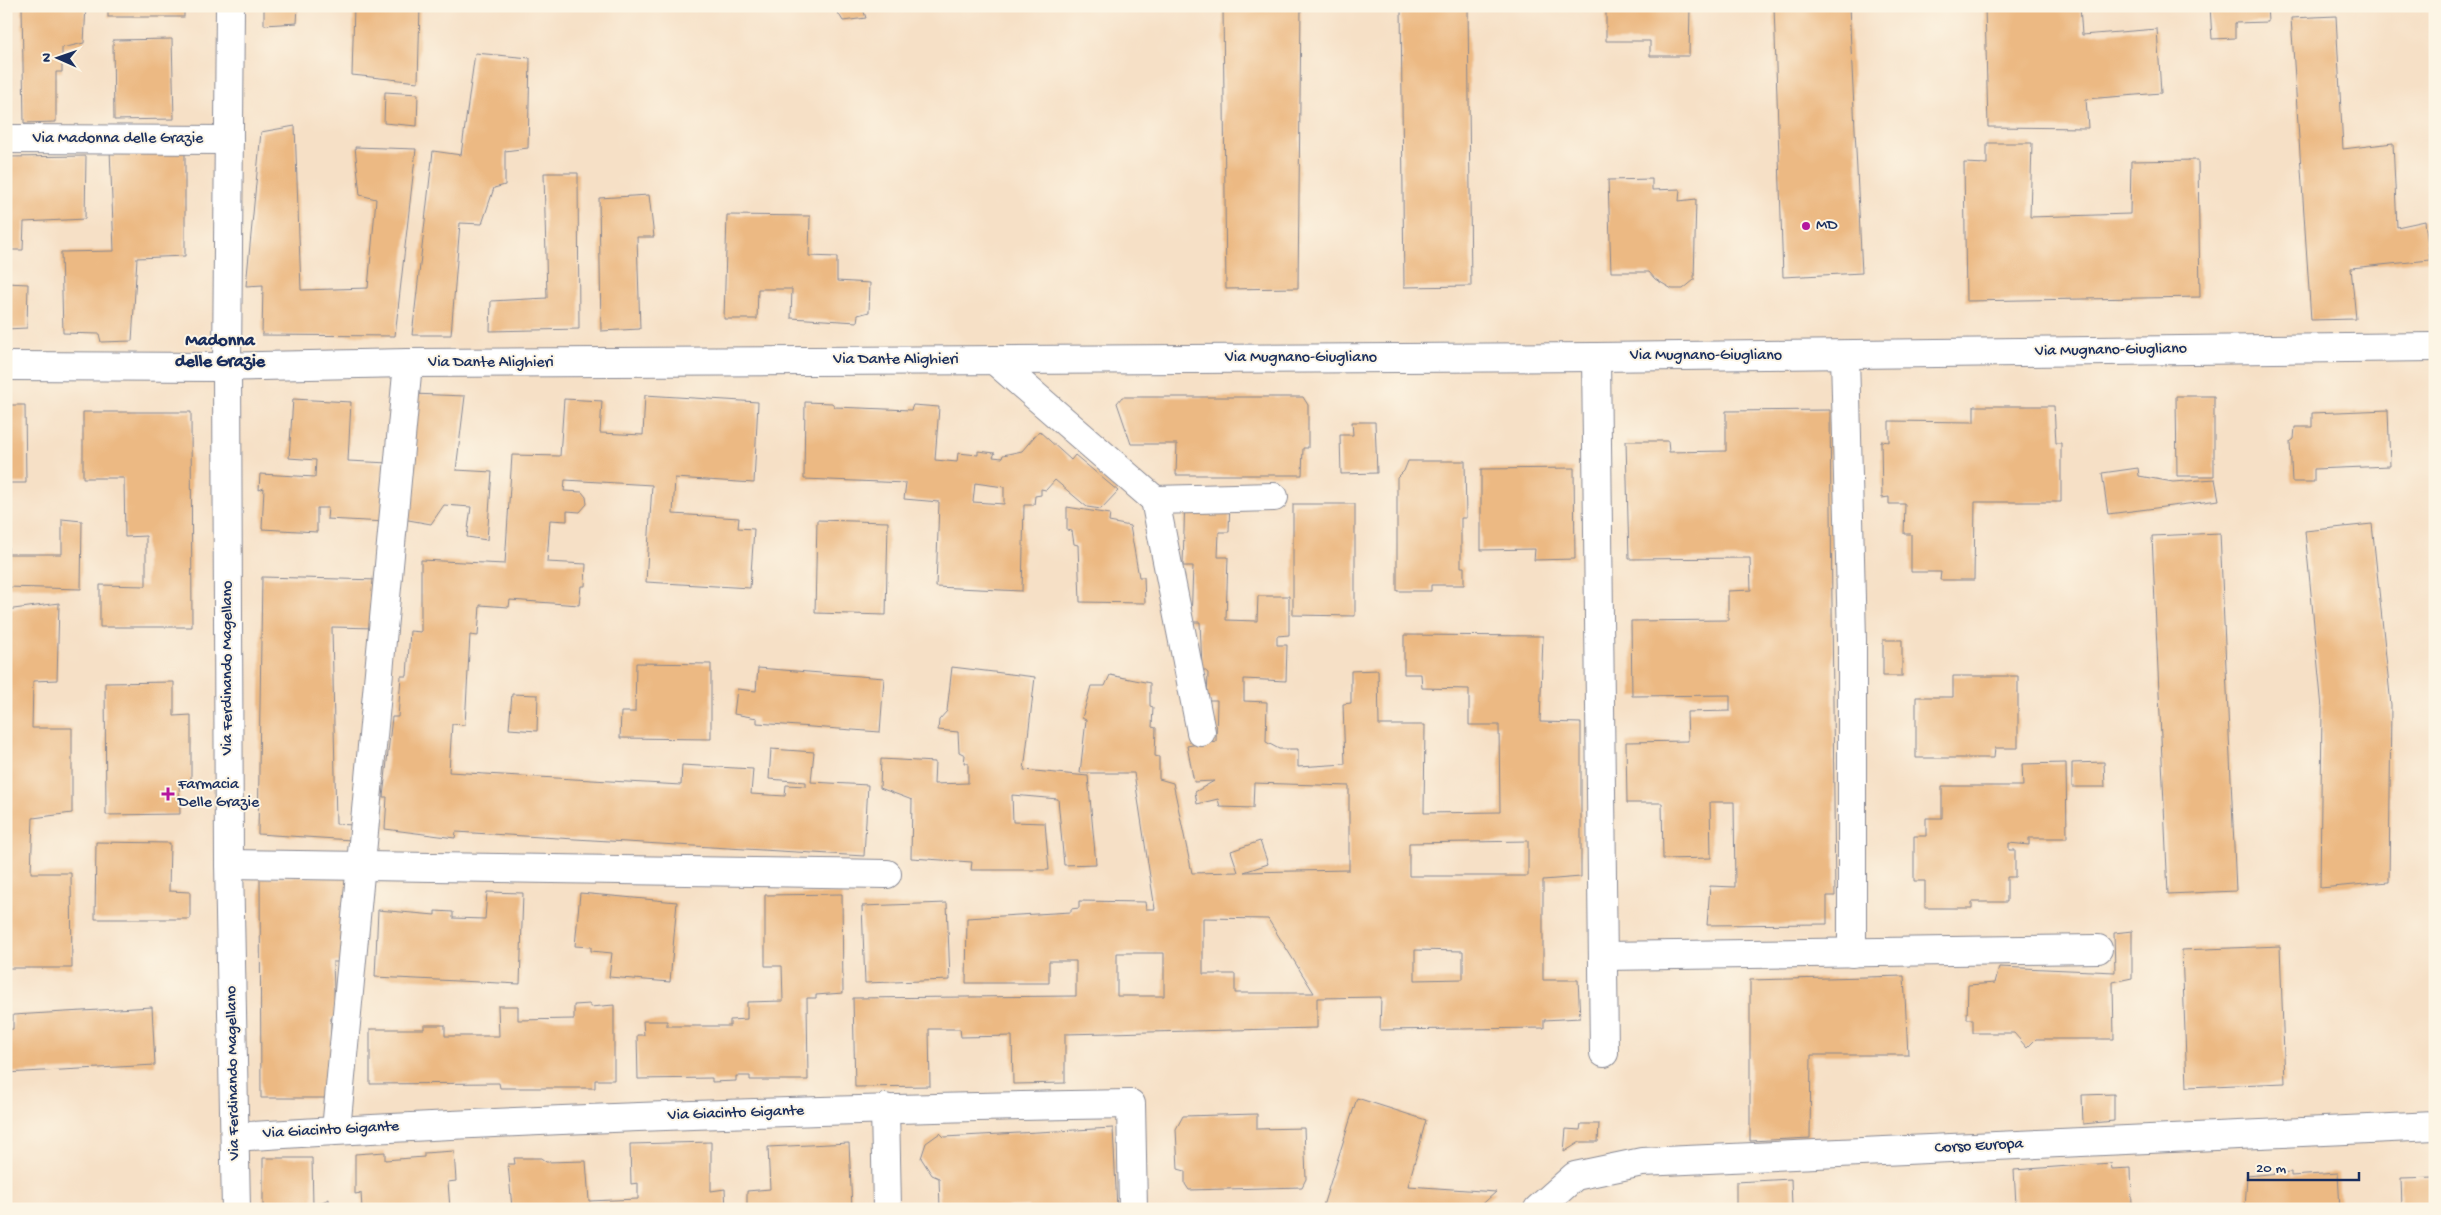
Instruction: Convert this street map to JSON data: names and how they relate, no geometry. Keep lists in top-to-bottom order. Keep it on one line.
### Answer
{"streets":{"street":["Via Madonna delle Grazie","Via Mugnano-Giugliano","Via Dante Alighieri","Via Ferdinando Magellano","Via Giacinto Gigante","Corso Europa"]},"crossings":[["Via Mugnano-Giugliano","Via Dante Alighieri"],["Via Dante Alighieri","Via Ferdinando Magellano"],["Via Ferdinando Magellano","Via Giacinto Gigante"]],"districts":["Madonna delle Grazie"],"places":{"other":["MD"],"health":["Farmacia Delle Grazie"]},"scale_bar":"20 m","north":"left"}
